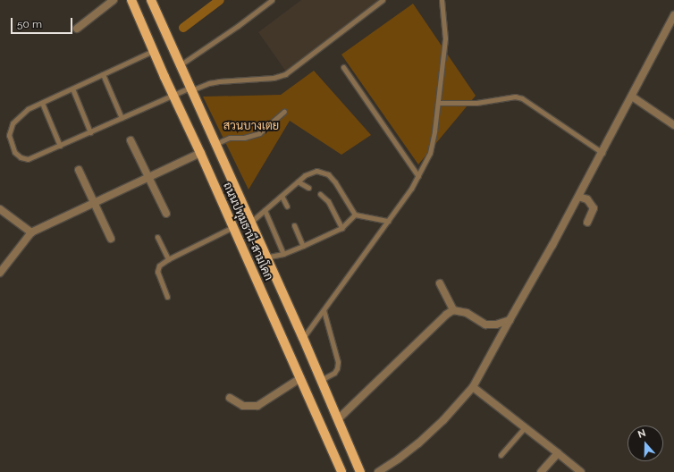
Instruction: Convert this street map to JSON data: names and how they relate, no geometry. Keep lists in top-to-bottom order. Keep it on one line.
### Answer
{"streets":{"main road":["ถนนปทุมธานี-สามโคก"]},"parks":["สวนบางเตย"],"scale_bar":"50 m","north":"top"}
